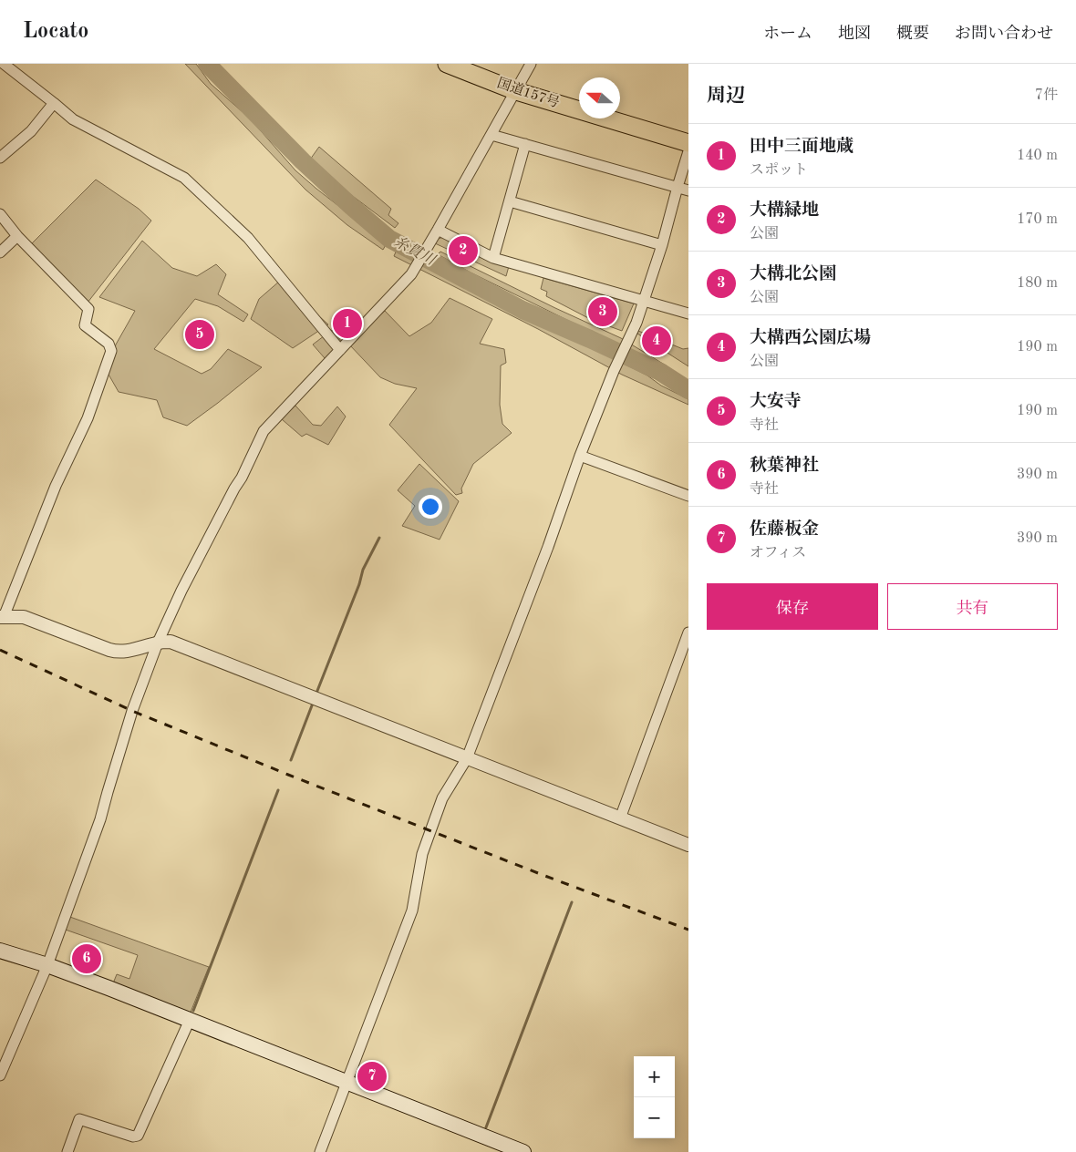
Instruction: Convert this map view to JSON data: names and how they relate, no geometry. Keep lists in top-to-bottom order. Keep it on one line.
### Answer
{"streets":{"highway":["国道157号"]},"water":["糸貫川"],"north":"left","page":{"header":"Locato","nav":["ホーム","地図","概要","お問い合わせ"],"heading":["周辺","7件"],"list":[{"mark":"1","name":"田中三面地蔵","note":"スポット","value":"140 m"},{"mark":"2","name":"大構緑地","note":"公園","value":"170 m"},{"mark":"3","name":"大構北公園","note":"公園","value":"180 m"},{"mark":"4","name":"大構西公園広場","note":"公園","value":"190 m"},{"mark":"5","name":"大安寺","note":"寺社","value":"190 m"},{"mark":"6","name":"秋葉神社","note":"寺社","value":"390 m"},{"mark":"7","name":"佐藤板金","note":"オフィス","value":"390 m"}],"pins":["2","3","1","5","4","6","7"],"buttons":["保存","共有"],"map_buttons":["+","−"]}}
